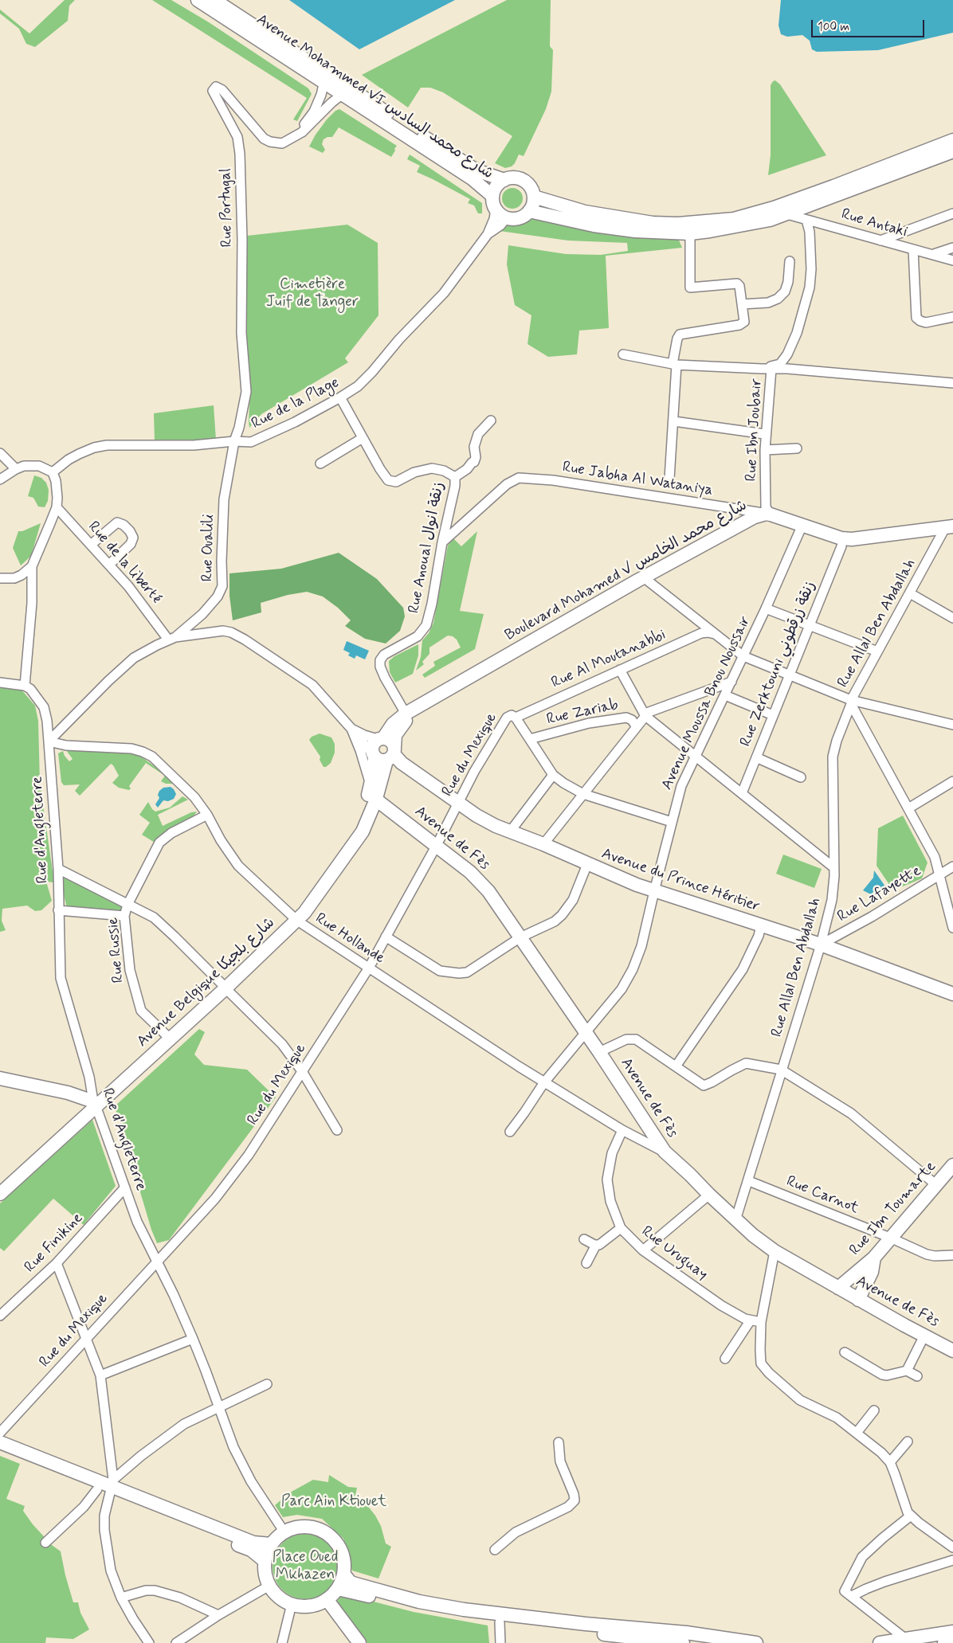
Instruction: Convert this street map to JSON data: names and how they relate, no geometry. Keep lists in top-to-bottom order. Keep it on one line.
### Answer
{"streets":{"main road":["Avenue Mohammed VI شارع محمد السادس","Boulevard Mohamed V شارع محمد الخامس","Avenue de Fès","Avenue du Prince Héritier","Avenue Belgique شارع بلجيكا","Rue Ibn Toumarte"],"street":["Rue Portugal","Rue Antaki","Rue de la Plage","Rue Ibn Joubair","Rue Jabha Al Wataniya","Rue Oualili","Rue Anoual زنقة انوال","Rue de la liberté","Rue Allal Ben Abdallah","Rue Al Moutanabbi","Rue Zerktouni زنقة زرقطوني","Avenue Moussa Bnou Noussair","Rue Zariab","Rue du Mexique","Rue d'Angleterre","Rue Lafayette","Rue Hollande","Rue Russie","Rue Carnot","Rue Finikine","Rue Uruguay"]},"crossings":[["Rue Portugal","Rue de la Plage"],["Rue Portugal","Rue Oualili"],["Rue de la Plage","Rue Oualili"],["Rue de la Plage","Rue Anoual زنقة انوال"],["Rue Ibn Joubair","Rue Jabha Al Wataniya"],["Rue Ibn Joubair","Boulevard Mohamed V شارع محمد الخامس"],["Rue Jabha Al Wataniya","Rue Anoual زنقة انوال"],["Rue Jabha Al Wataniya","Boulevard Mohamed V شارع محمد الخامس"],["Rue Oualili","Rue de la liberté"],["Rue Anoual زنقة انوال","Boulevard Mohamed V شارع محمد الخامس"],["Boulevard Mohamed V شارع محمد الخامس","Rue Allal Ben Abdallah"],["Boulevard Mohamed V شارع محمد الخامس","Rue Zerktouni زنقة زرقطوني"],["Boulevard Mohamed V شارع محمد الخامس","Avenue Moussa Bnou Noussair"],["Rue Allal Ben Abdallah","Avenue de Fès"],["Rue Allal Ben Abdallah","Avenue du Prince Héritier"],["Rue Allal Ben Abdallah","Rue Lafayette"],["Rue Allal Ben Abdallah","Rue Carnot"],["Rue Al Moutanabbi","Rue du Mexique"],["Avenue Moussa Bnou Noussair","Avenue de Fès"],["Avenue Moussa Bnou Noussair","Avenue du Prince Héritier"],["Avenue Moussa Bnou Noussair","Rue Hollande"],["Rue du Mexique","Rue d'Angleterre"],["Rue du Mexique","Avenue de Fès"],["Rue du Mexique","Avenue du Prince Héritier"],["Rue du Mexique","Rue Hollande"],["Rue d'Angleterre","Rue Hollande"],["Rue d'Angleterre","Avenue Belgique شارع بلجيكا"],["Rue d'Angleterre","Rue Finikine"],["Avenue de Fès","Rue Hollande"],["Avenue de Fès","Avenue Belgique شارع بلجيكا"],["Avenue de Fès","Rue Ibn Toumarte"],["Avenue du Prince Héritier","Rue Lafayette"],["Avenue du Prince Héritier","Avenue Belgique شارع بلجيكا"],["Rue Hollande","Rue Russie"],["Rue Hollande","Avenue Belgique شارع بلجيكا"],["Rue Hollande","Rue Uruguay"],["Rue Russie","Avenue Belgique شارع بلجيكا"],["Rue Carnot","Rue Ibn Toumarte"]],"parks":["Cimetière Juif de Tanger","Parc Ain Ktiouet","Place Oued Mkhazen"],"scale_bar":"100 m"}
